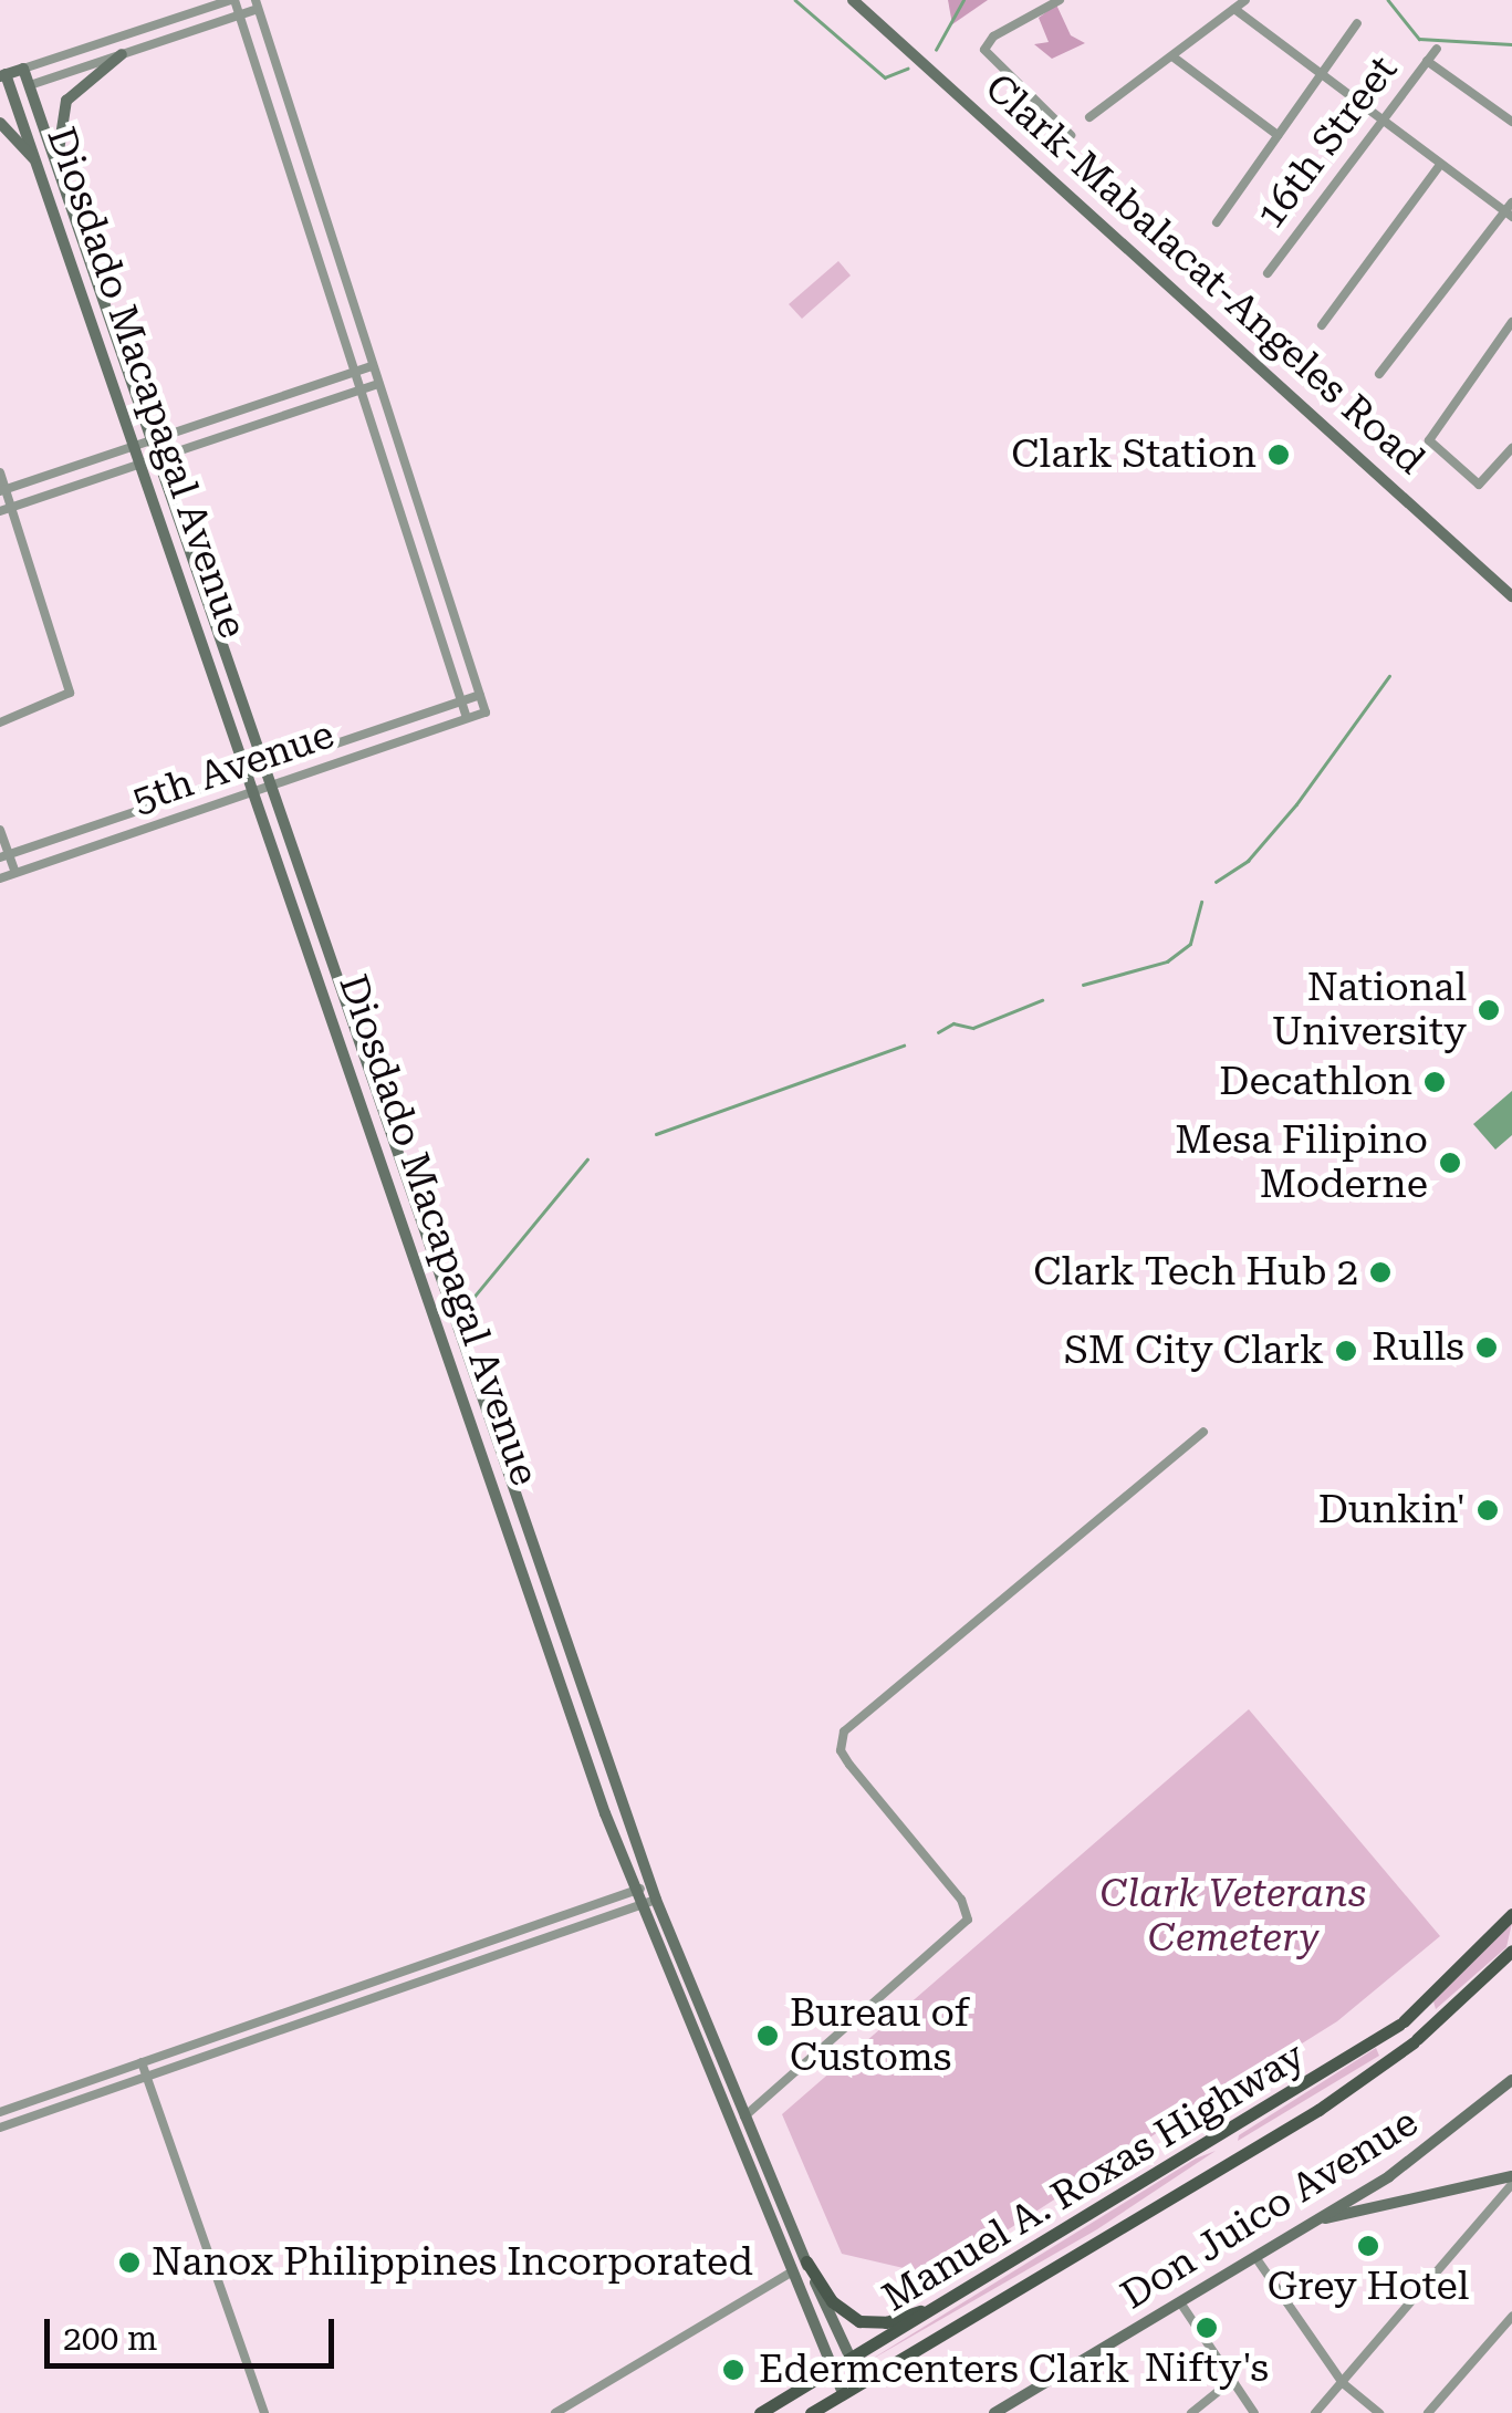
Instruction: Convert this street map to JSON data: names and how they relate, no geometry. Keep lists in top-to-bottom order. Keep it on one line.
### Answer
{"streets":{"main road":["Clark-Mabalacat-Angeles Road","Diosdado Macapagal Avenue","Manuel A. Roxas Highway","Don Juico Avenue"],"street":["16th Street","5th Avenue"]},"crossings":[["Diosdado Macapagal Avenue","5th Avenue"],["Diosdado Macapagal Avenue","Manuel A. Roxas Highway"]],"parks":["Clark Veterans Cemetery"],"places":["Clark Station","National University","Decathlon","Mesa Filipino Moderne","Clark Tech Hub 2","Rulls","SM City Clark","Dunkin'","Bureau of Customs","Grey Hotel","Nanox Philippines Incorporated","Nifty's","Edermcenters Clark"],"scale_bar":"200 m"}
